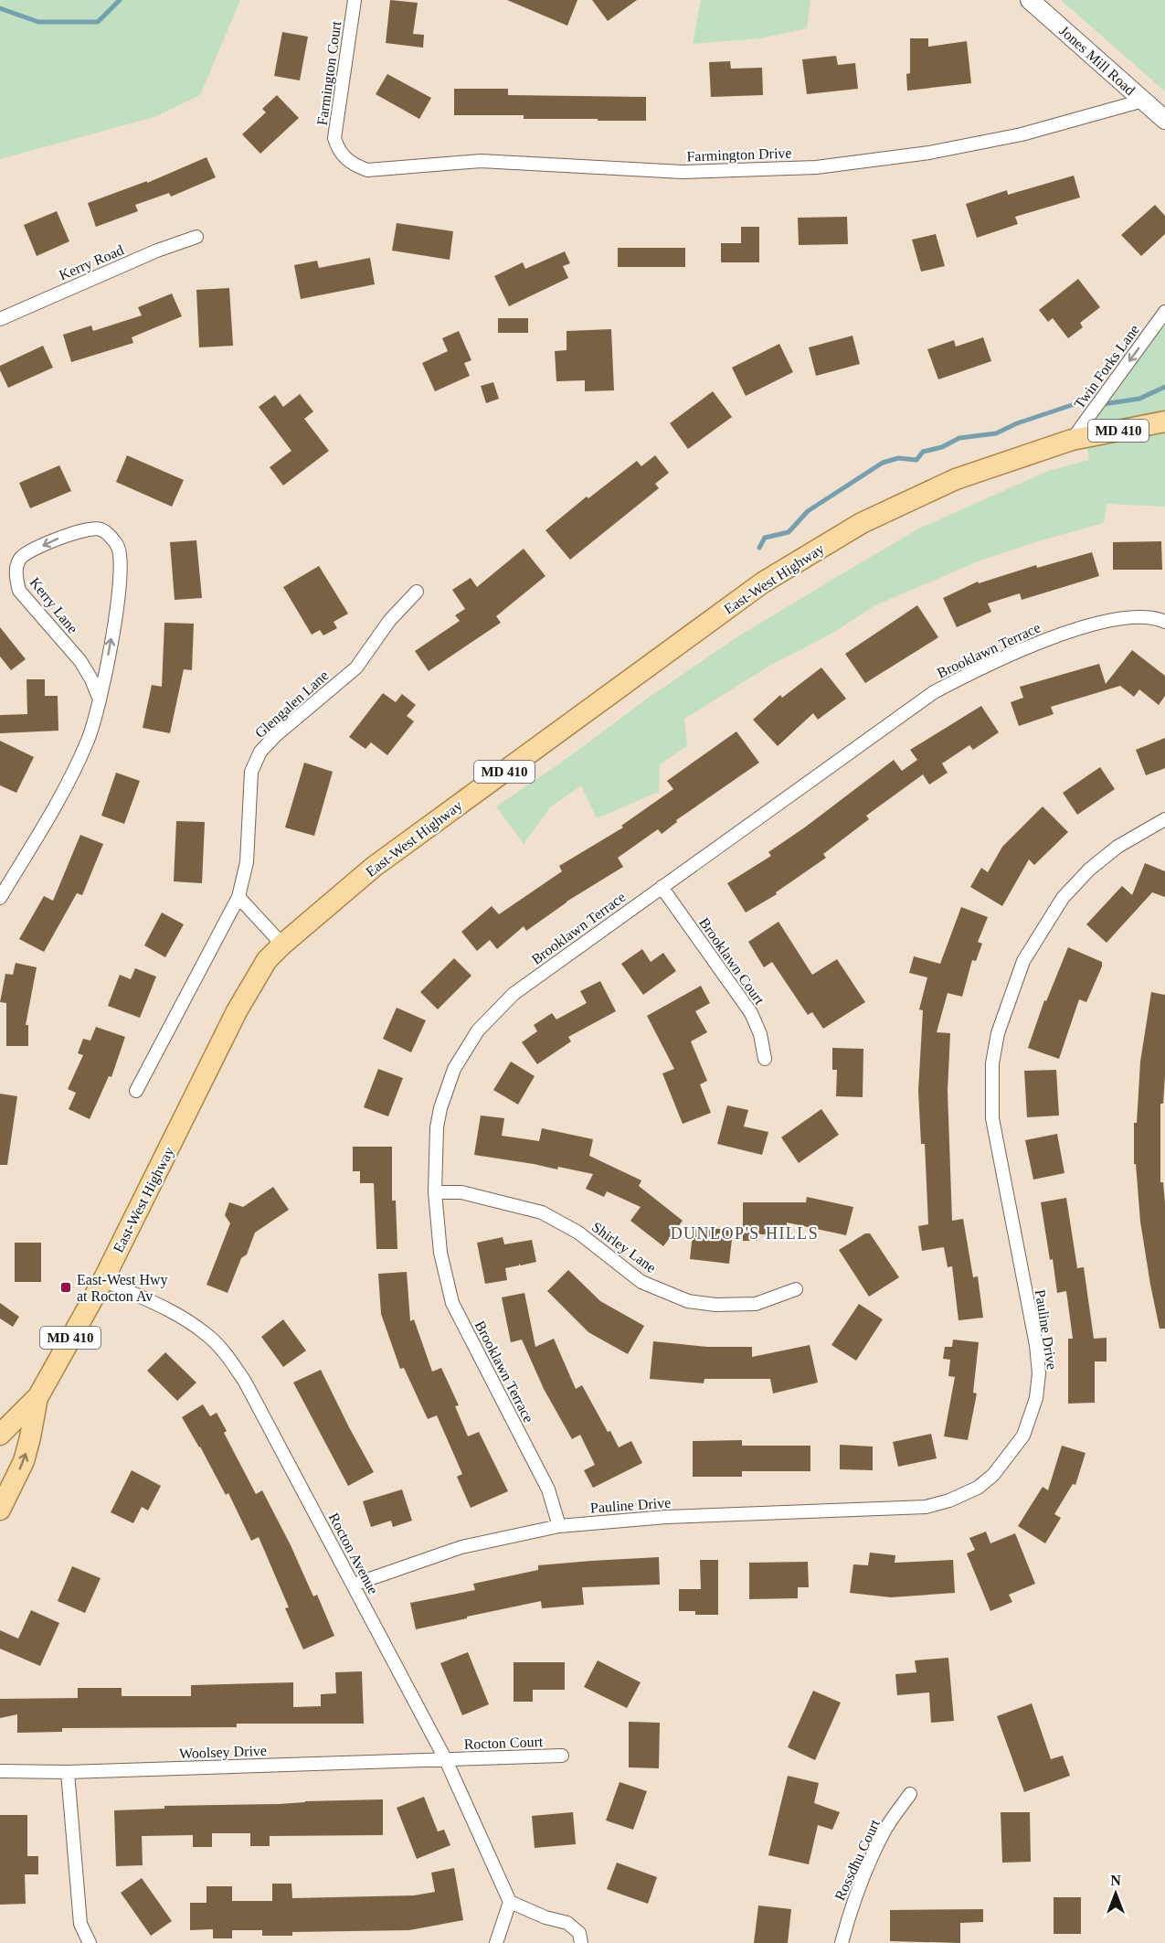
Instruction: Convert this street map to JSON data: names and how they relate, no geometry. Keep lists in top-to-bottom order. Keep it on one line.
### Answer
{"streets":{"main road":["Jones Mill Road","MD 410","East-West Highway"],"street":["Farmington Court","Farmington Drive","Kerry Road","Twin Forks Lane","Kerry Lane","Brooklawn Terrace","Glengalen Lane","Brooklawn Court","Shirley Lane","Pauline Drive","Rocton Avenue","Rocton Court","Woolsey Drive","Rossdhu Court"]},"crossings":[["Jones Mill Road","Farmington Drive"],["Farmington Court","Farmington Drive"],["Twin Forks Lane","East-West Highway"],["East-West Highway","Rocton Avenue"],["Brooklawn Terrace","Brooklawn Court"],["Brooklawn Terrace","Shirley Lane"],["Brooklawn Terrace","Pauline Drive"],["Pauline Drive","Rocton Avenue"],["Rocton Avenue","Rocton Court"],["Rocton Avenue","Woolsey Drive"],["Rocton Court","Woolsey Drive"]],"one_way":["Twin Forks Lane"],"districts":["DUNLOP'S HILLS"],"places":{"transit":["East-West Hwy at Rocton Av"]},"north":"top"}
